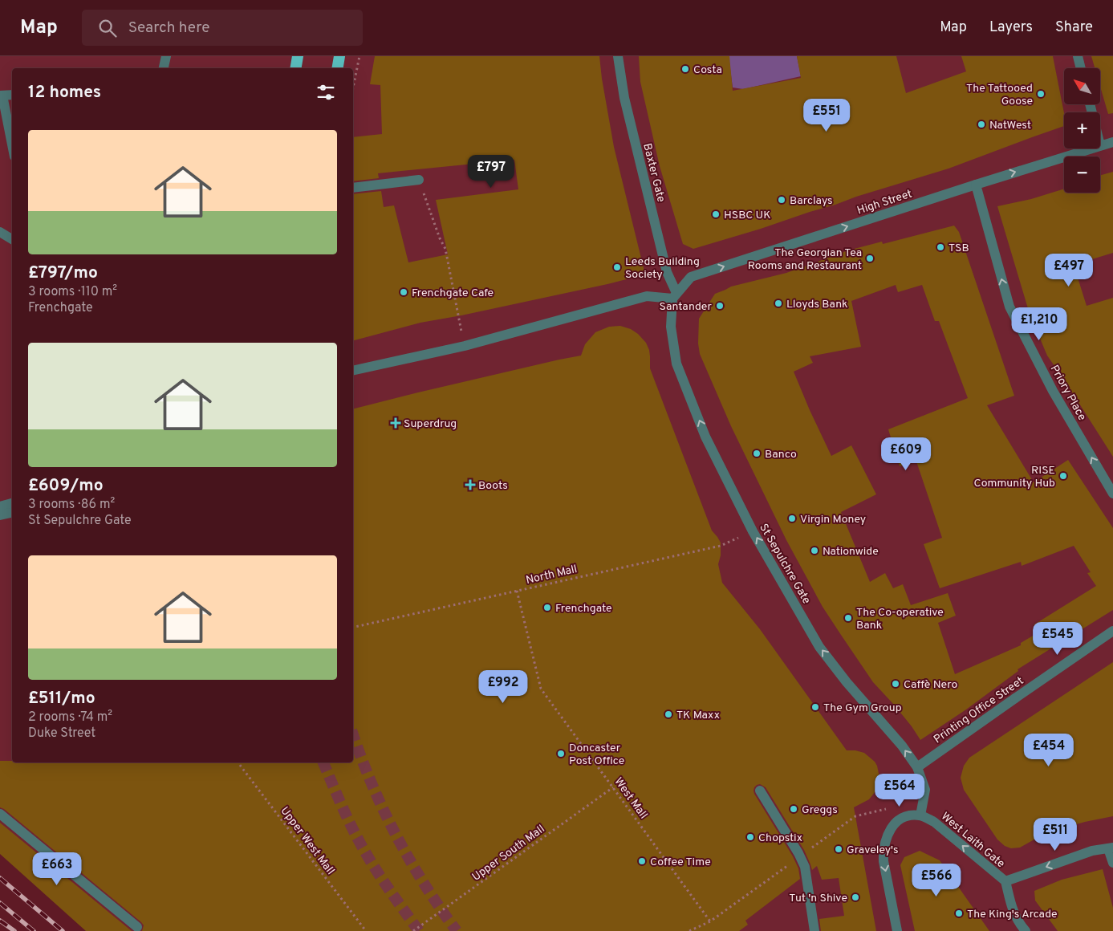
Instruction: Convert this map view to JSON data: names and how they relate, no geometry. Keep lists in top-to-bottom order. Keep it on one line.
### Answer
{"streets":{"street":["Baxter Gate","High Street","Priory Place","St Sepulchre Gate","Printing Office Street","West Laith Gate"],"path":["North Mall","West Mall","Upper West Mall","Upper South Mall"]},"crossings":[["Baxter Gate","High Street"],["Baxter Gate","St Sepulchre Gate"],["High Street","Priory Place"],["High Street","St Sepulchre Gate"],["St Sepulchre Gate","North Mall"],["St Sepulchre Gate","Printing Office Street"],["St Sepulchre Gate","West Laith Gate"],["North Mall","West Mall"],["West Mall","Upper South Mall"]],"one_way":["High Street","Priory Place","St Sepulchre Gate","West Laith Gate"],"places":{"other":["Costa","The Tattooed Goose","NatWest","Barclays","HSBC UK","TSB","The Georgian Tea Rooms and Restaurant","Leeds Building Society","Frenchgate Cafe","Lloyds Bank","Santander","Banco","RISE Community Hub","Virgin Money","Nationwide","Frenchgate","The Co-operative Bank","Caffè Nero","The Gym Group","TK Maxx","Doncaster Post Office","Greggs","Chopstix","Graveley's","Coffee Time","Tut 'n Shive","The King's Arcade"],"health":["Superdrug","Boots"]},"north":"top left","page":{"header":"Map","search":"Search here","nav":["Map","Layers","Share"],"map_buttons":["+","−"],"heading":"12 homes","price":["£551","£797","£497","£1,210","£609","£545","£992","£454","£564","£511","£663","£566"],"list":[{"name":"£797/mo","note":"3 rooms · 110 m² · Frenchgate"},{"name":"£609/mo","note":"3 rooms · 86 m² · St Sepulchre Gate"},{"name":"£511/mo","note":"2 rooms · 74 m² · Duke Street"}]}}
